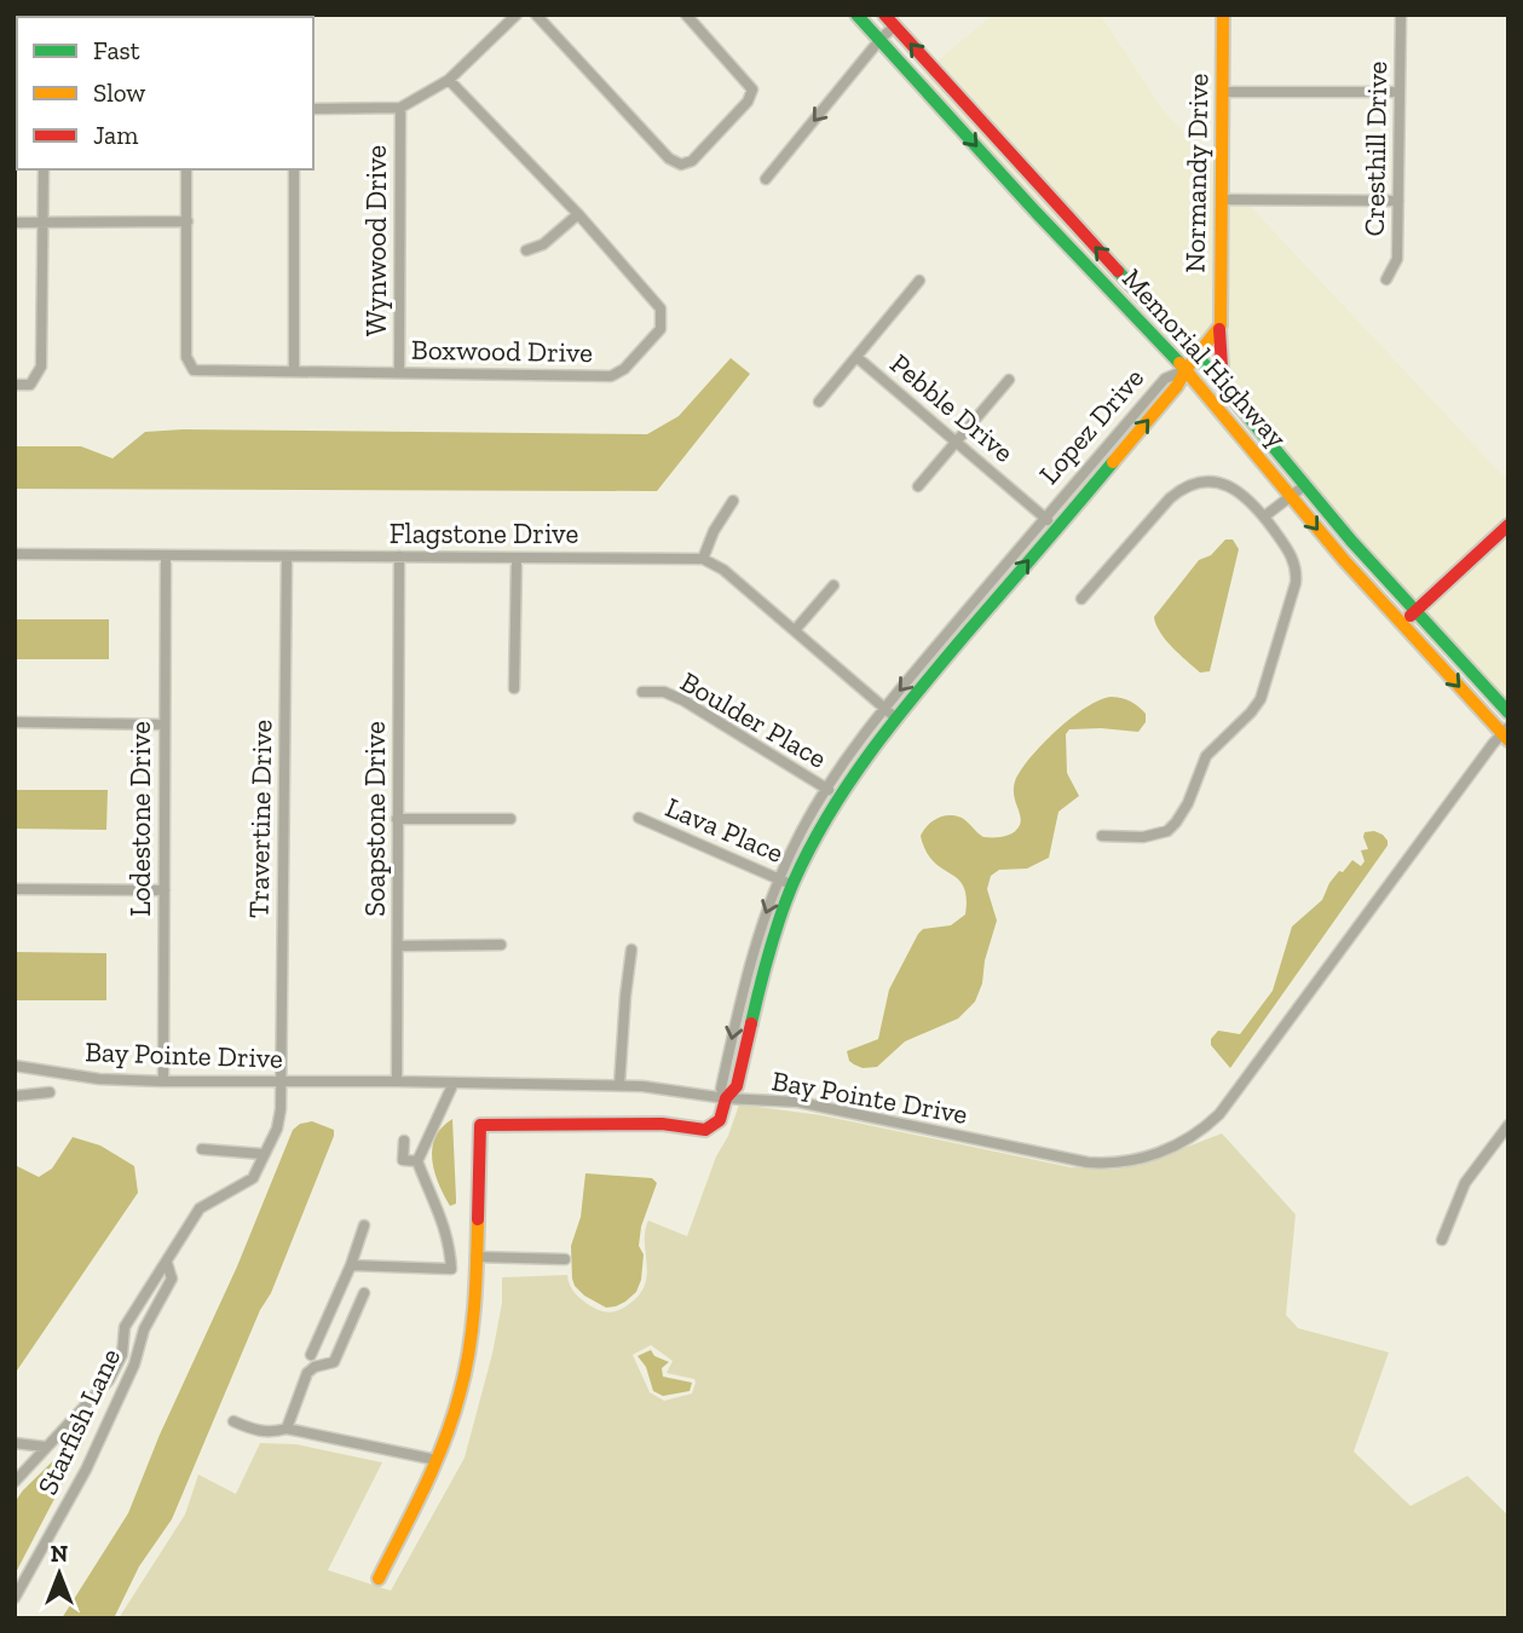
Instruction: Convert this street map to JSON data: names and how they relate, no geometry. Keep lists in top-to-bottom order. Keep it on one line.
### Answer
{"streets":{"street":["Cresthill Drive","Normandy Drive","Wynwood Drive","Boxwood Drive","Memorial Highway","Pebble Drive","Lopez Drive","Flagstone Drive","Boulder Place","Lodestone Drive","Travertine Drive","Soapstone Drive","Lava Place","Bay Pointe Drive","Starfish Lane"]},"crossings":[["Normandy Drive","Memorial Highway"],["Wynwood Drive","Boxwood Drive"],["Memorial Highway","Lopez Drive"],["Memorial Highway","Bay Pointe Drive"],["Pebble Drive","Lopez Drive"],["Lopez Drive","Boulder Place"],["Lopez Drive","Lava Place"],["Lopez Drive","Bay Pointe Drive"],["Flagstone Drive","Lodestone Drive"],["Flagstone Drive","Travertine Drive"],["Flagstone Drive","Soapstone Drive"],["Lodestone Drive","Bay Pointe Drive"],["Travertine Drive","Bay Pointe Drive"],["Travertine Drive","Starfish Lane"],["Soapstone Drive","Bay Pointe Drive"]],"legend":["Fast","Slow","Jam"],"north":"top"}
